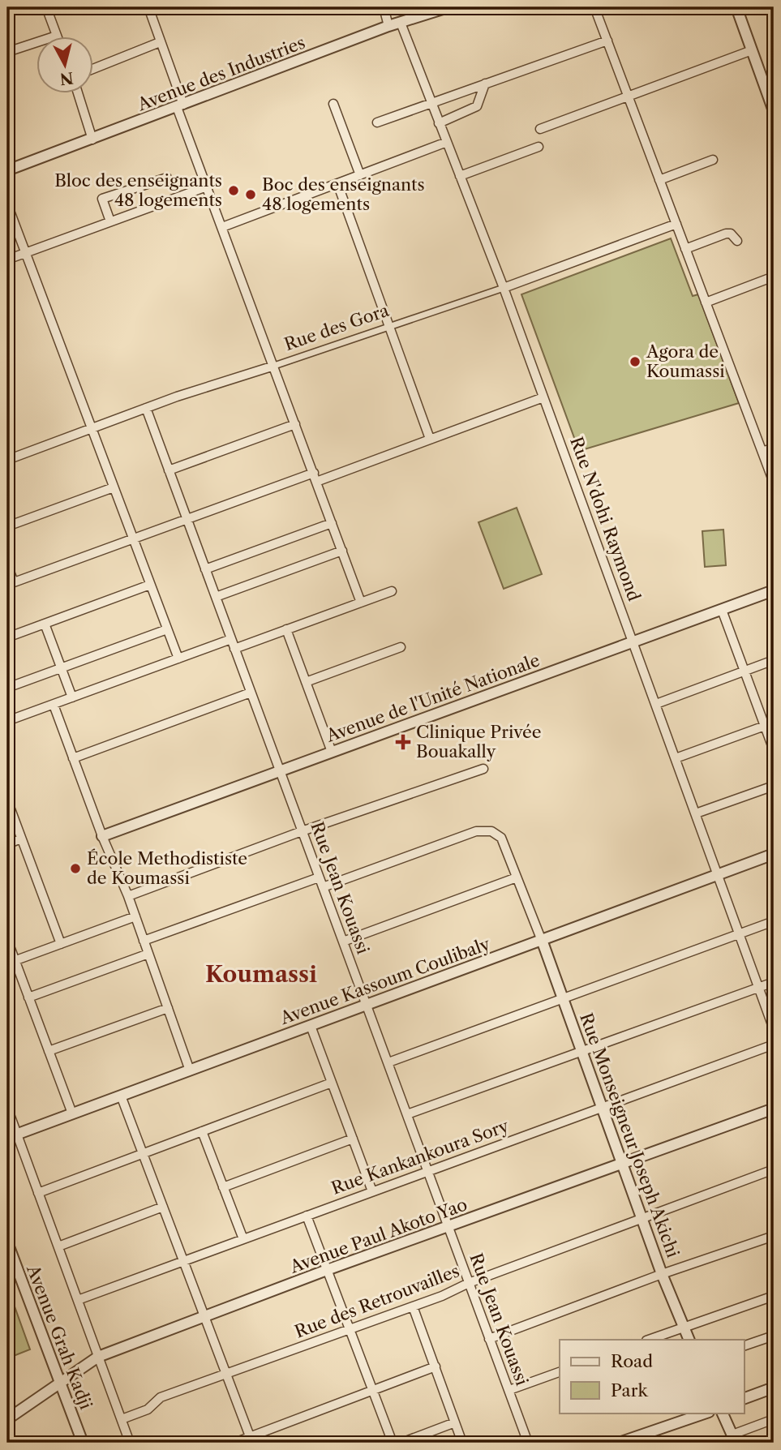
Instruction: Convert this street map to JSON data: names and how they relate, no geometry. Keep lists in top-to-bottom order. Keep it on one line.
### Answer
{"streets":{"street":["Avenue des Industries","Rue des Gora","Rue N'dohi Raymond","Avenue de l'Unité Nationale","Rue Jean Kouassi","Avenue Kassoum Coulibaly","Rue Monseigneur Joseph Akichi","Rue Kankankoura Sory","Avenue Paul Akoto Yao","Rue des Retrouvailles","Avenue Grah Kadji"]},"crossings":[["Avenue des Industries","Rue N'dohi Raymond"],["Rue des Gora","Rue N'dohi Raymond"],["Rue des Gora","Rue Jean Kouassi"],["Rue N'dohi Raymond","Avenue de l'Unité Nationale"],["Rue N'dohi Raymond","Avenue Kassoum Coulibaly"],["Avenue de l'Unité Nationale","Rue Jean Kouassi"],["Rue Jean Kouassi","Avenue Kassoum Coulibaly"],["Rue Jean Kouassi","Rue Monseigneur Joseph Akichi"],["Rue Jean Kouassi","Rue Kankankoura Sory"],["Rue Jean Kouassi","Avenue Paul Akoto Yao"],["Rue Jean Kouassi","Rue des Retrouvailles"],["Avenue Kassoum Coulibaly","Rue Monseigneur Joseph Akichi"],["Rue Monseigneur Joseph Akichi","Rue Kankankoura Sory"],["Rue Monseigneur Joseph Akichi","Avenue Paul Akoto Yao"],["Rue Monseigneur Joseph Akichi","Rue des Retrouvailles"],["Avenue Paul Akoto Yao","Avenue Grah Kadji"]],"districts":["Koumassi"],"places":{"other":["Bloc des enseignants 48 logements","Boc des enseignants 48 logements","Agora de Koumassi","École Methodististe de Koumassi"],"health":["Clinique Privée Bouakally"]},"legend":["Road","Park"],"north":"bottom"}
